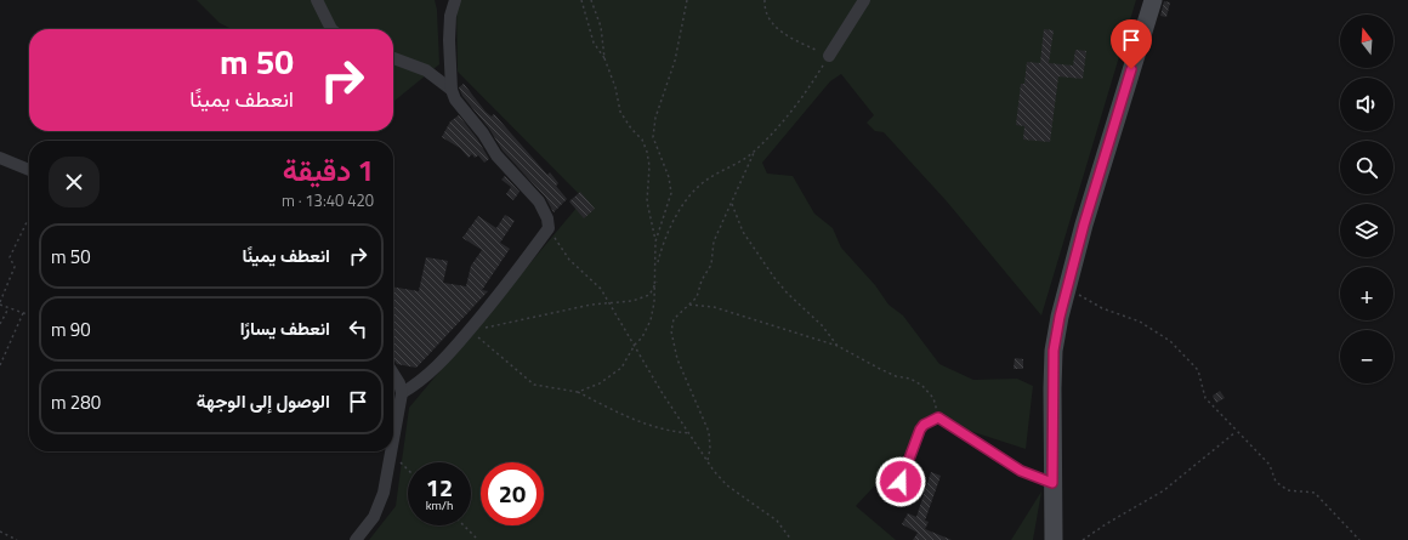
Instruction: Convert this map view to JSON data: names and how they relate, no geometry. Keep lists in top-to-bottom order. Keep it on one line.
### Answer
{"north":"top","page":{"map_buttons":["+","−"],"turn":["50 m","انعطف يمينًا"],"heading":["1 دقيقة","420 m · 13:40"],"list":[{"name":"انعطف يمينًا","value":"50 m"},{"name":"انعطف يسارًا","value":"90 m"},{"name":"الوصول إلى الوجهة","value":"280 m"}],"speed":"12 km/h","limit":"20"}}
